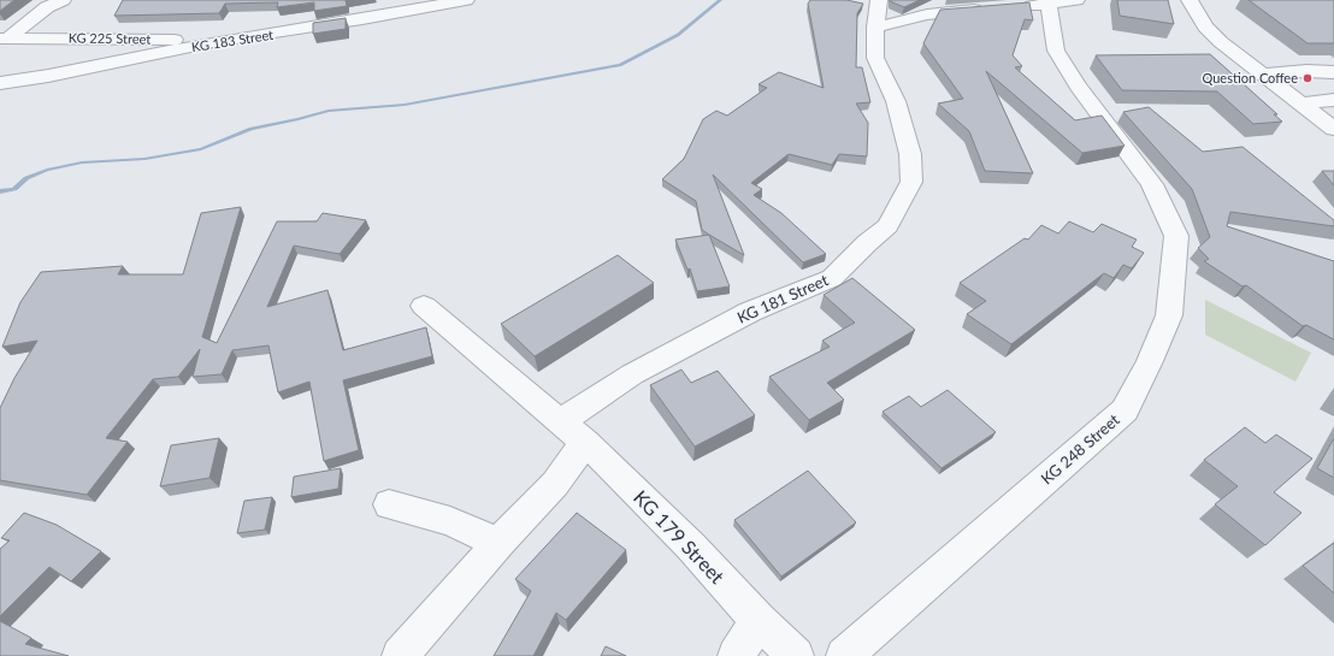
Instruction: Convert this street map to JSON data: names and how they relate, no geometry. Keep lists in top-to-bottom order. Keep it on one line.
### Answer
{"streets":{"street":["KG 225 Street","KG 183 Street","KG 181 Street","KG 248 Street","KG 179 Street"]},"crossings":[["KG 225 Street","KG 183 Street"],["KG 181 Street","KG 179 Street"]],"places":["Question Coffee"]}
